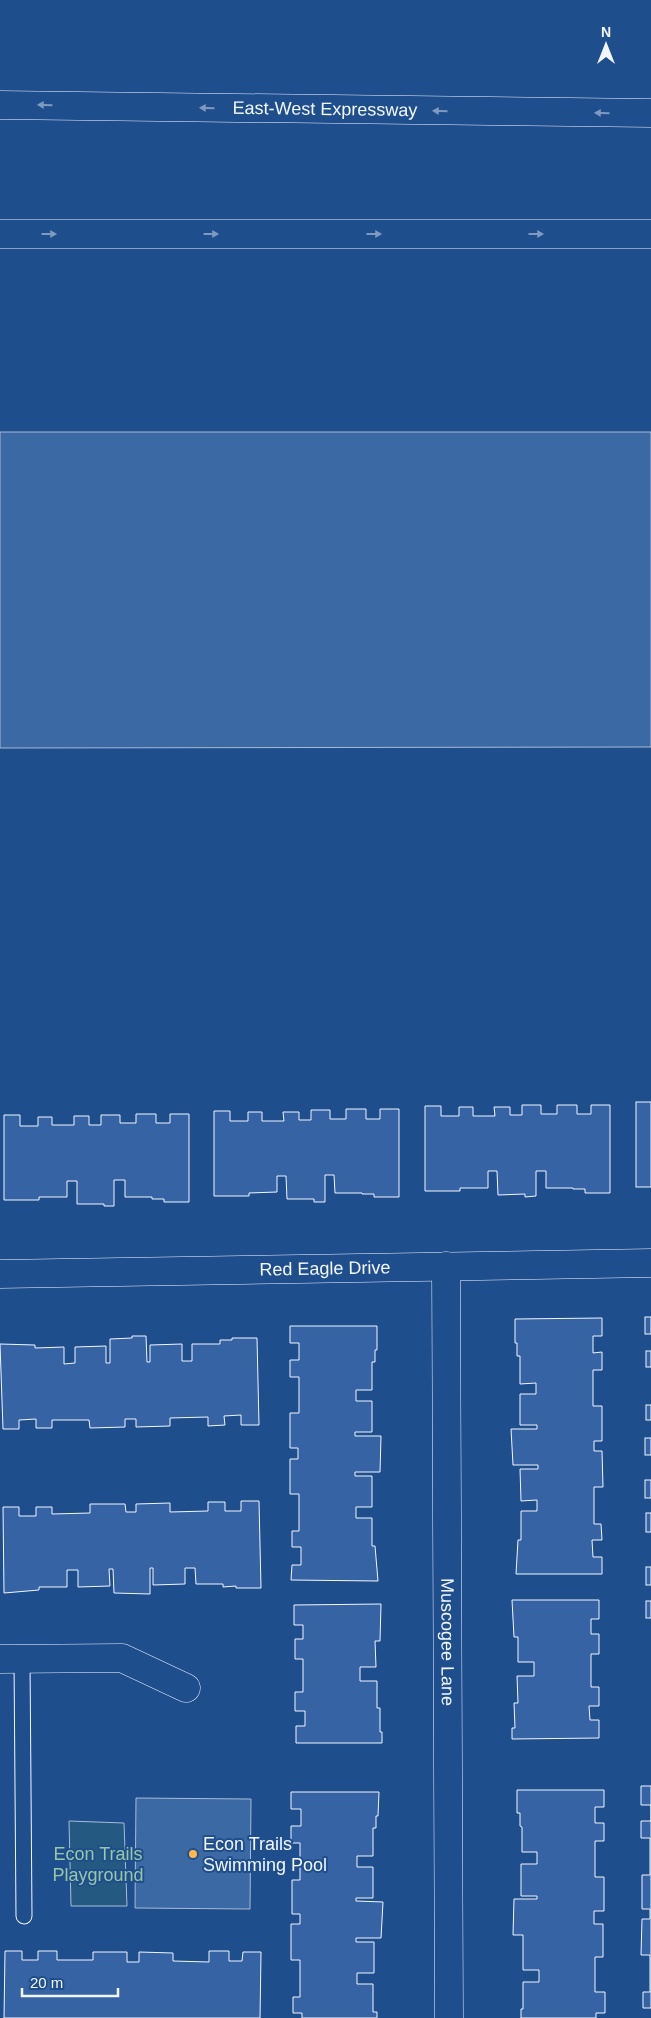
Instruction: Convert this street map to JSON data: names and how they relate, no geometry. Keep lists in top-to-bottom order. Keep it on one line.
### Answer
{"streets":{"main road":["East-West Expressway","Red Eagle Drive","Muscogee Lane"]},"crossings":[["Red Eagle Drive","Muscogee Lane"]],"parks":["Econ Trails Playground"],"places":["Econ Trails Swimming Pool"],"scale_bar":"20 m","north":"top"}
